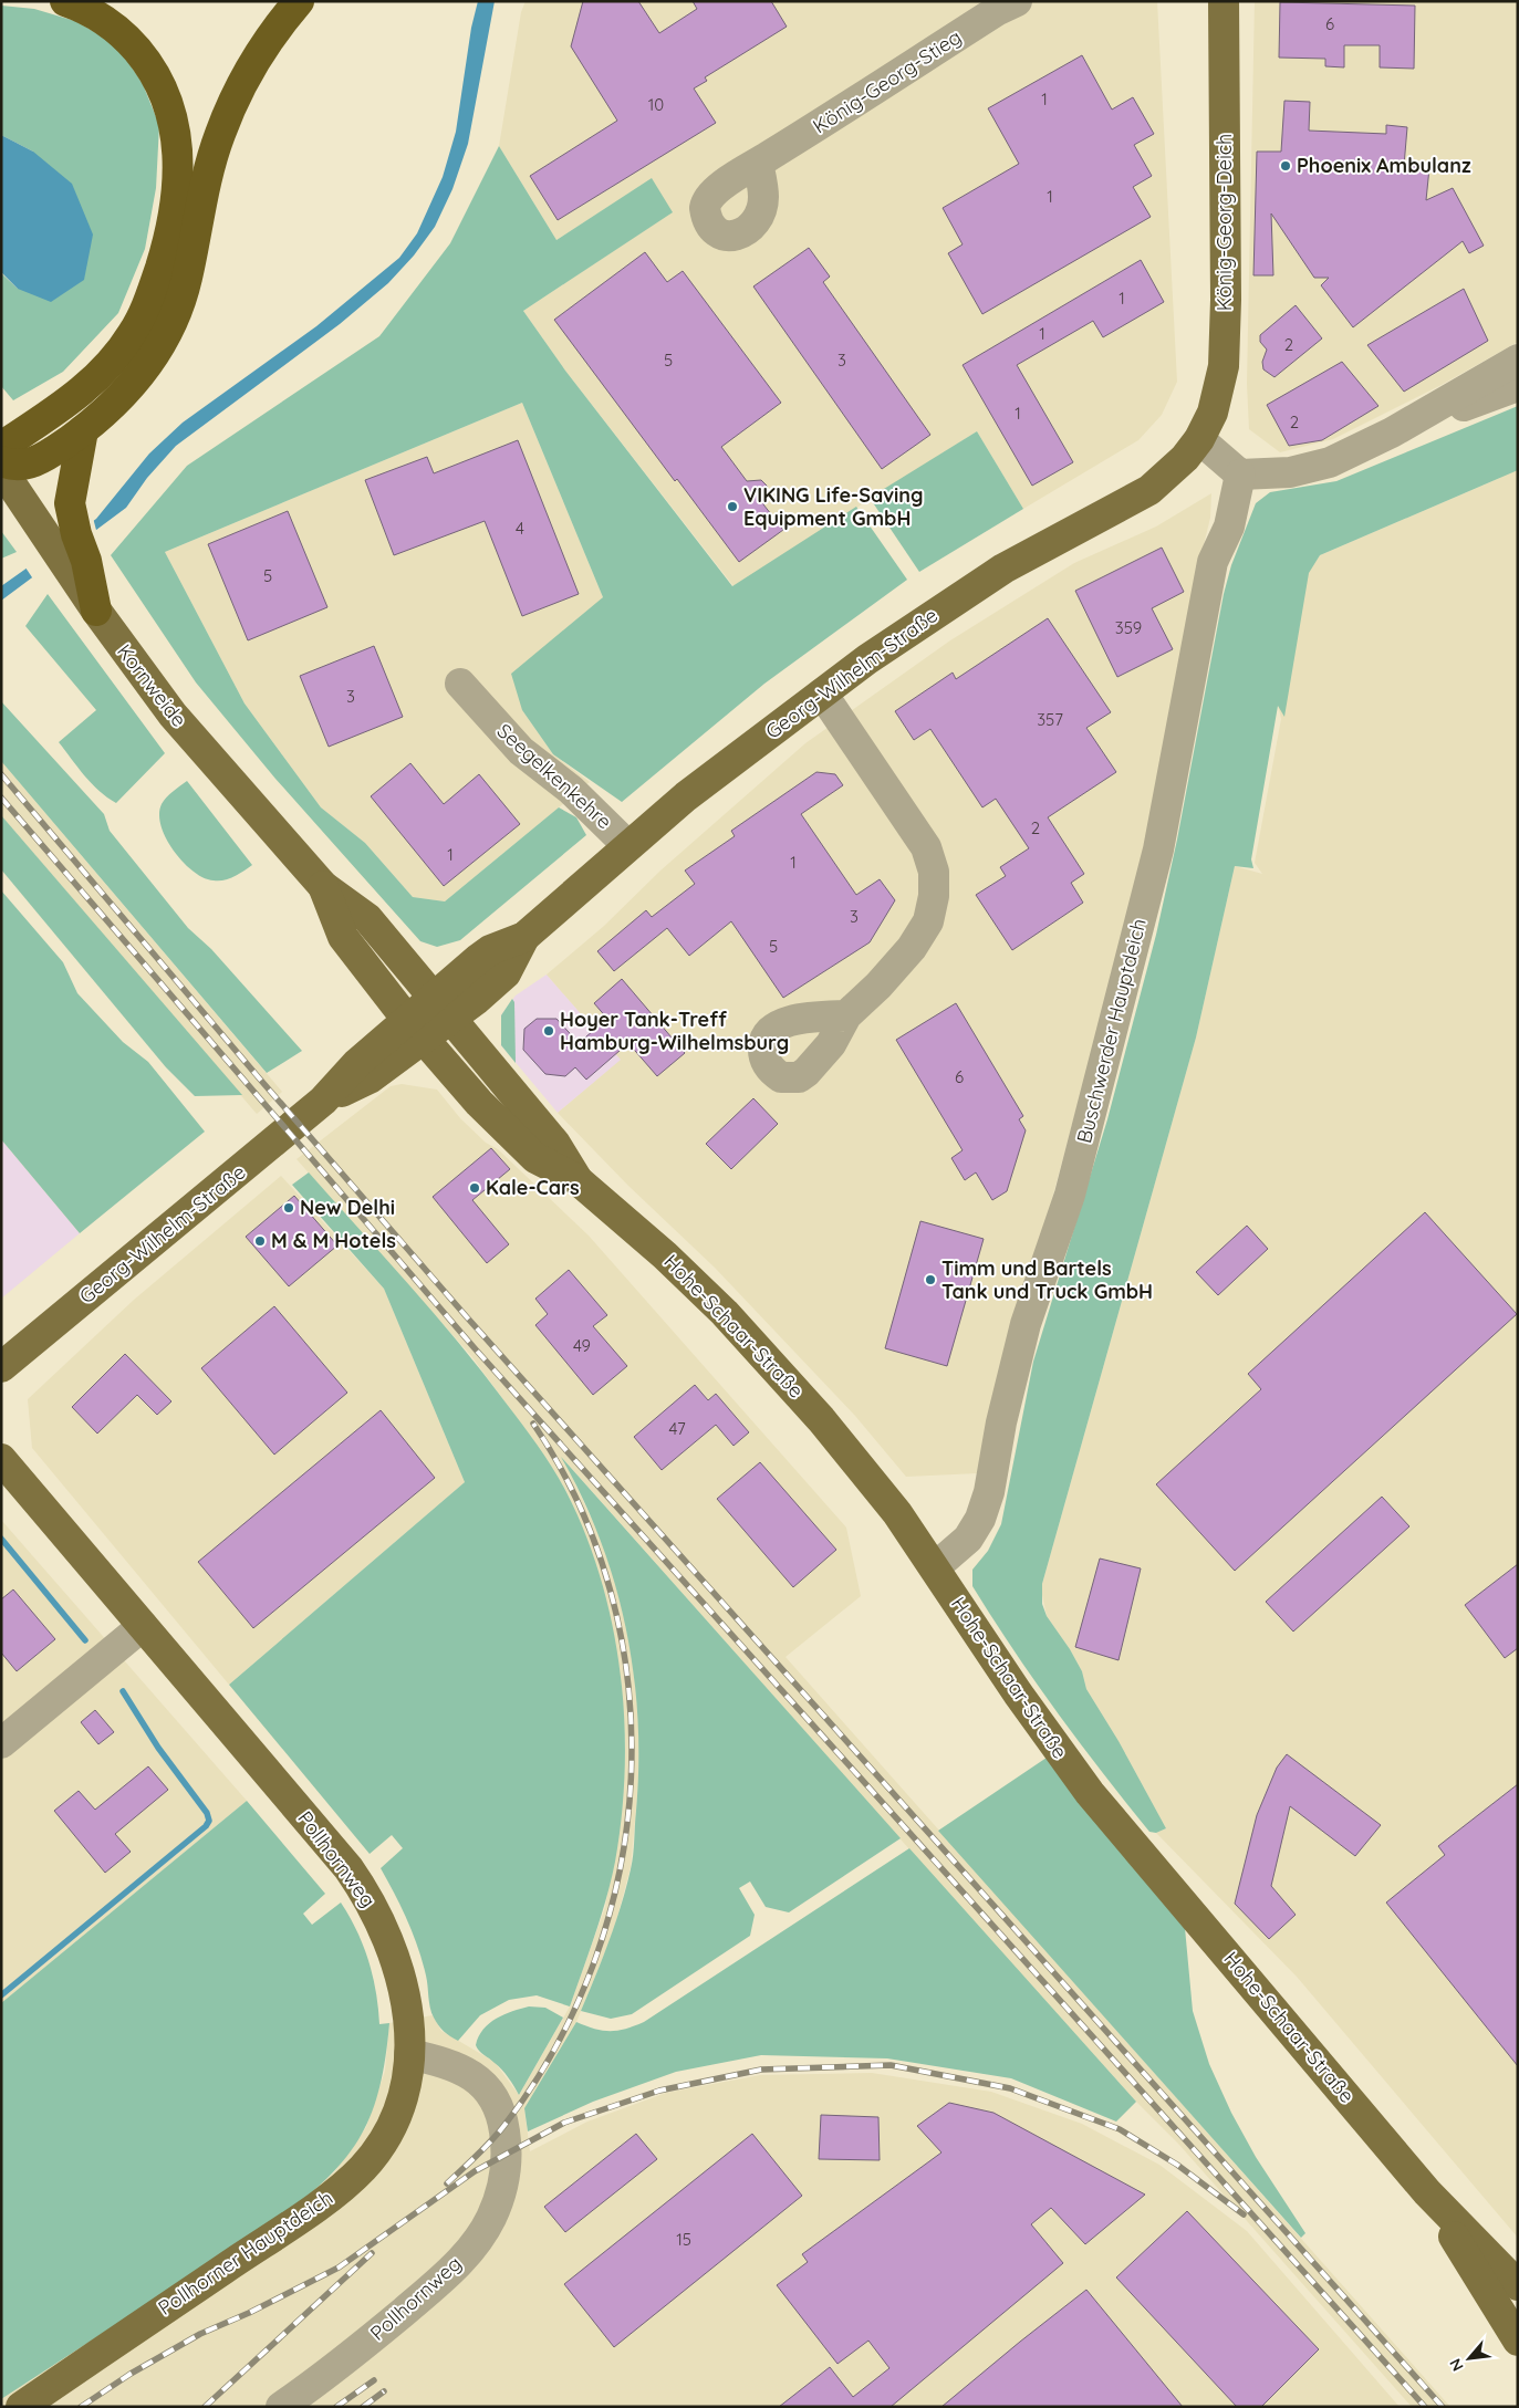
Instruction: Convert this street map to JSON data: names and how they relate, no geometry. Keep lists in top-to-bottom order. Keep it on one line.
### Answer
{"streets":{"main road":["König-Georg-Deich","Georg-Wilhelm-Straße","Kornweide","Hohe-Schaar-Straße","Pollhornweg","Pollhorner Hauptdeich"],"street":["König-Georg-Stieg","Seegelkenkehre","Buschwerder Hauptdeich"]},"crossings":[["König-Georg-Deich","Georg-Wilhelm-Straße"],["Georg-Wilhelm-Straße","Kornweide"],["Georg-Wilhelm-Straße","Seegelkenkehre"],["Georg-Wilhelm-Straße","Hohe-Schaar-Straße"],["Kornweide","Hohe-Schaar-Straße"],["Buschwerder Hauptdeich","Hohe-Schaar-Straße"],["Pollhornweg","Pollhorner Hauptdeich"]],"places":["Phoenix Ambulanz","VIKING Life-Saving Equipment GmbH","Hoyer Tank-Treff Hamburg-Wilhelmsburg","Kale-Cars","New Delhi","M & M Hotels","Timm und Bartels Tank und Truck GmbH"],"house_numbers":["6","1","10","1","1","1","2","5","3","1","2","4","5","359","3","357","2","1","1","3","5","6","49","47","15"],"north":"bottom left"}
